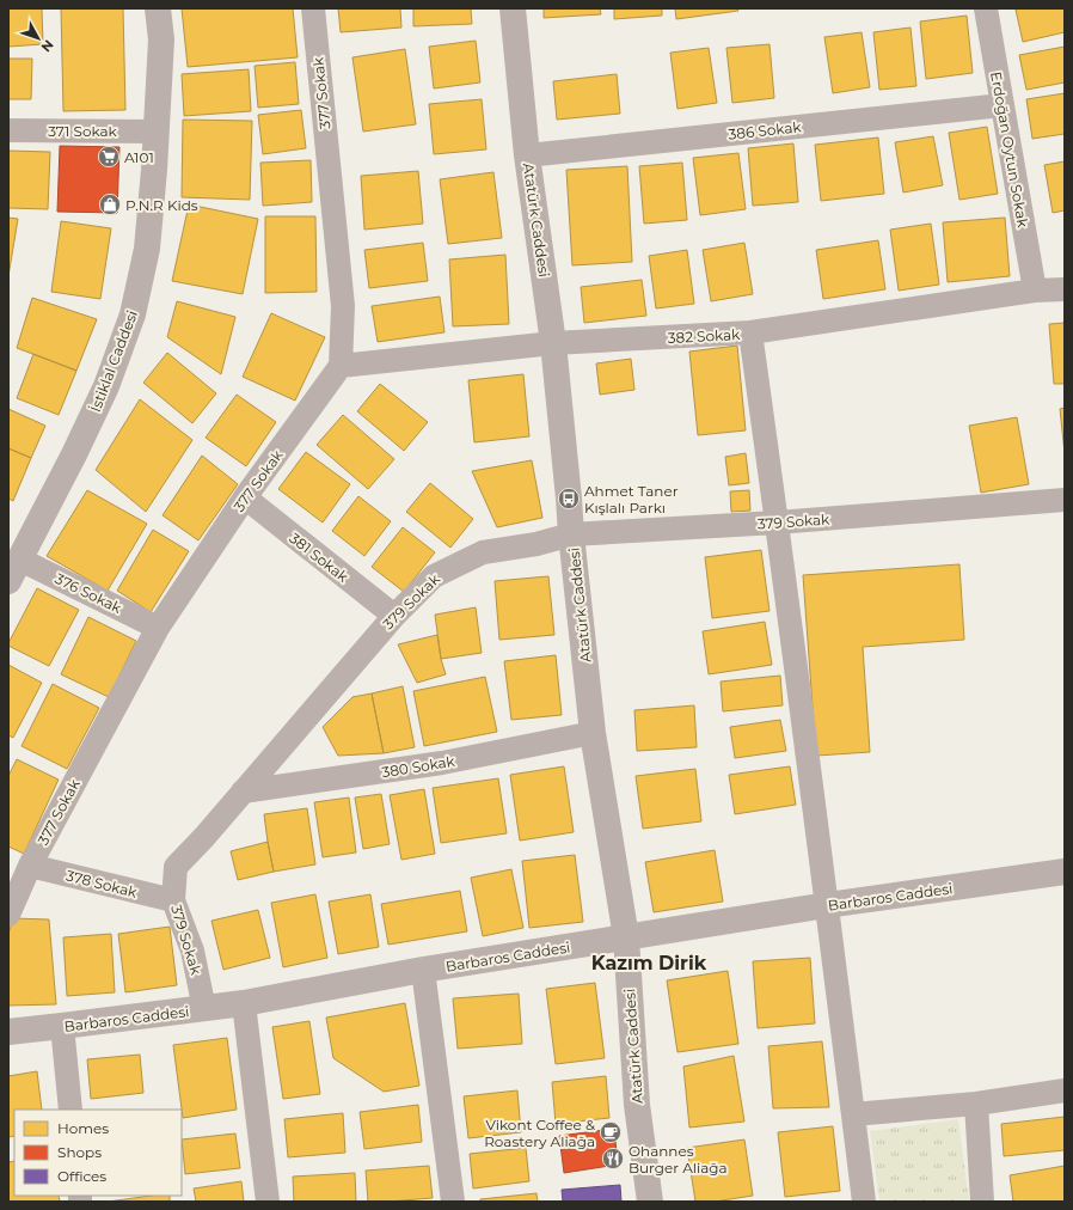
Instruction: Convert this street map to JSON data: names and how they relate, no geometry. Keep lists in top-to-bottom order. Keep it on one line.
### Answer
{"streets":{"street":["377 Sokak","371 Sokak","386 Sokak","Erdoğan Oytun Sokak","Atatürk Caddesi","382 Sokak","İstiklal Caddesi","379 Sokak","381 Sokak","376 Sokak","380 Sokak","378 Sokak","Barbaros Caddesi"]},"crossings":[["377 Sokak","382 Sokak"],["377 Sokak","381 Sokak"],["377 Sokak","376 Sokak"],["377 Sokak","378 Sokak"],["371 Sokak","İstiklal Caddesi"],["386 Sokak","Erdoğan Oytun Sokak"],["386 Sokak","Atatürk Caddesi"],["Erdoğan Oytun Sokak","382 Sokak"],["Atatürk Caddesi","382 Sokak"],["Atatürk Caddesi","379 Sokak"],["Atatürk Caddesi","380 Sokak"],["Atatürk Caddesi","Barbaros Caddesi"],["İstiklal Caddesi","376 Sokak"],["379 Sokak","381 Sokak"],["379 Sokak","380 Sokak"],["379 Sokak","378 Sokak"],["379 Sokak","Barbaros Caddesi"]],"districts":["Kazım Dirik"],"places":{"supermarket":["A101"],"shop":["P.N.R Kids"],"bus stop":["Ahmet Taner Kışlalı Parkı"],"cafe":["Vikont Coffee & Roastery Aliağa"],"restaurant":["Ohannes Burger Aliağa"]},"legend":["Homes","Shops","Offices"],"north":"bottom right"}
